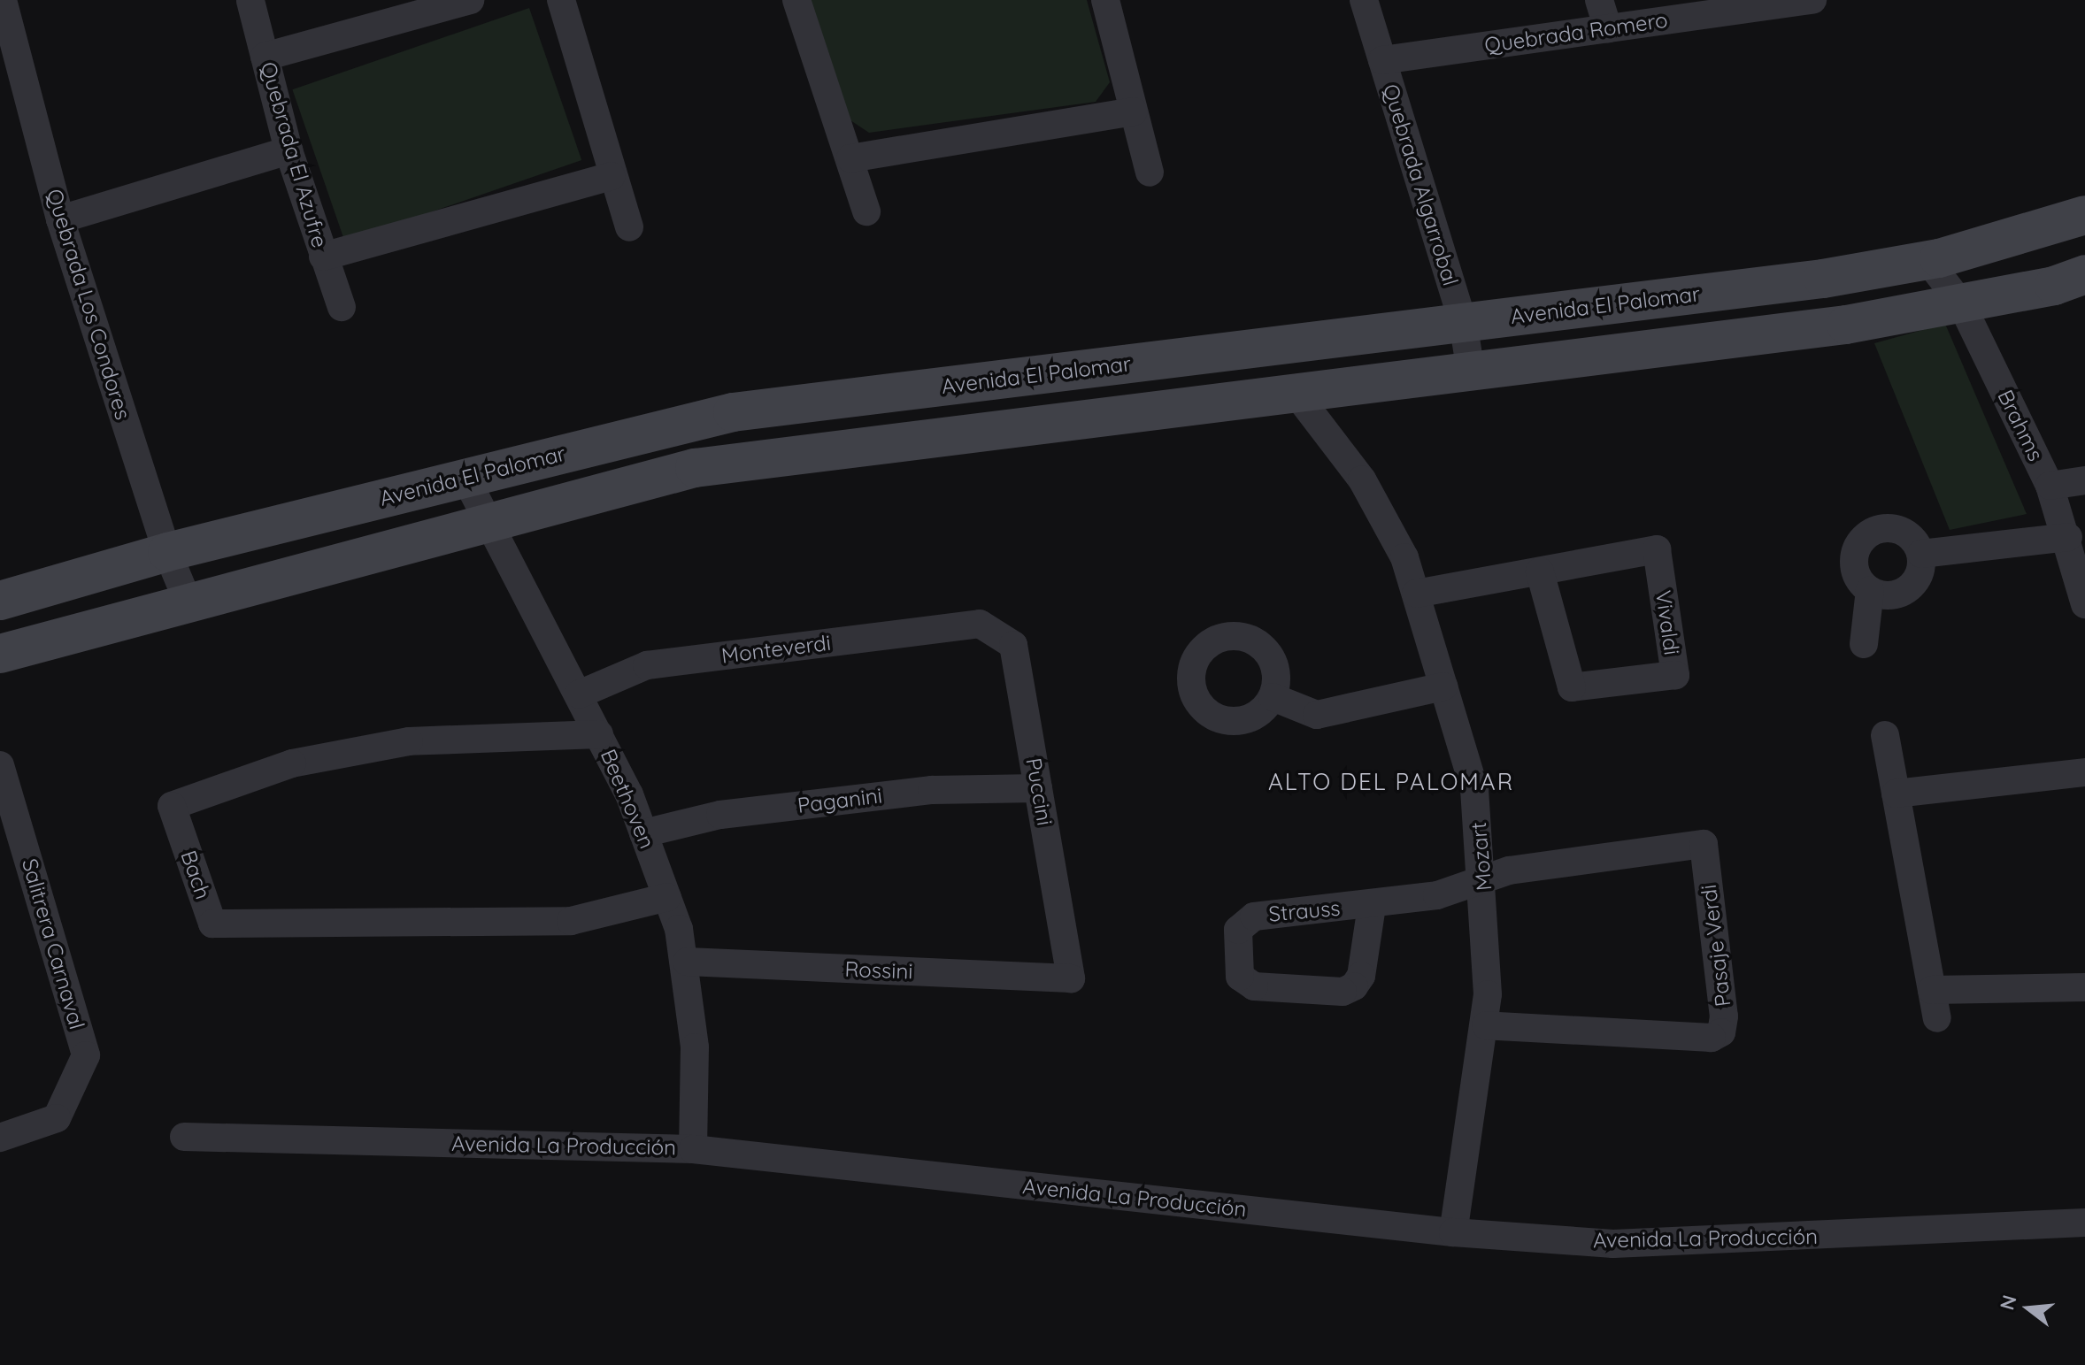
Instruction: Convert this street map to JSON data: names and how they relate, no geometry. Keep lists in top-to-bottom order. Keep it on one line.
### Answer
{"streets":{"street":["Quebrada Romero","Quebrada El Azufre","Quebrada Algarrobal","Quebrada Los Condores","Avenida El Palomar","Brahms","Vivaldi","Monteverdi","Puccini","Beethoven","Paganini","Mozart","Bach","Strauss","Salitrera Carnaval","Pasaje Verdi","Rossini","Avenida La Producción"]},"crossings":[["Quebrada Romero","Quebrada Algarrobal"],["Quebrada Algarrobal","Avenida El Palomar"],["Quebrada Los Condores","Avenida El Palomar"],["Avenida El Palomar","Brahms"],["Avenida El Palomar","Beethoven"],["Vivaldi","Mozart"],["Monteverdi","Puccini"],["Monteverdi","Beethoven"],["Puccini","Paganini"],["Puccini","Rossini"],["Beethoven","Paganini"],["Beethoven","Bach"],["Beethoven","Rossini"],["Beethoven","Avenida La Producción"],["Mozart","Strauss"],["Mozart","Pasaje Verdi"],["Mozart","Avenida La Producción"],["Strauss","Pasaje Verdi"]],"districts":["ALTO DEL PALOMAR"],"north":"left"}
